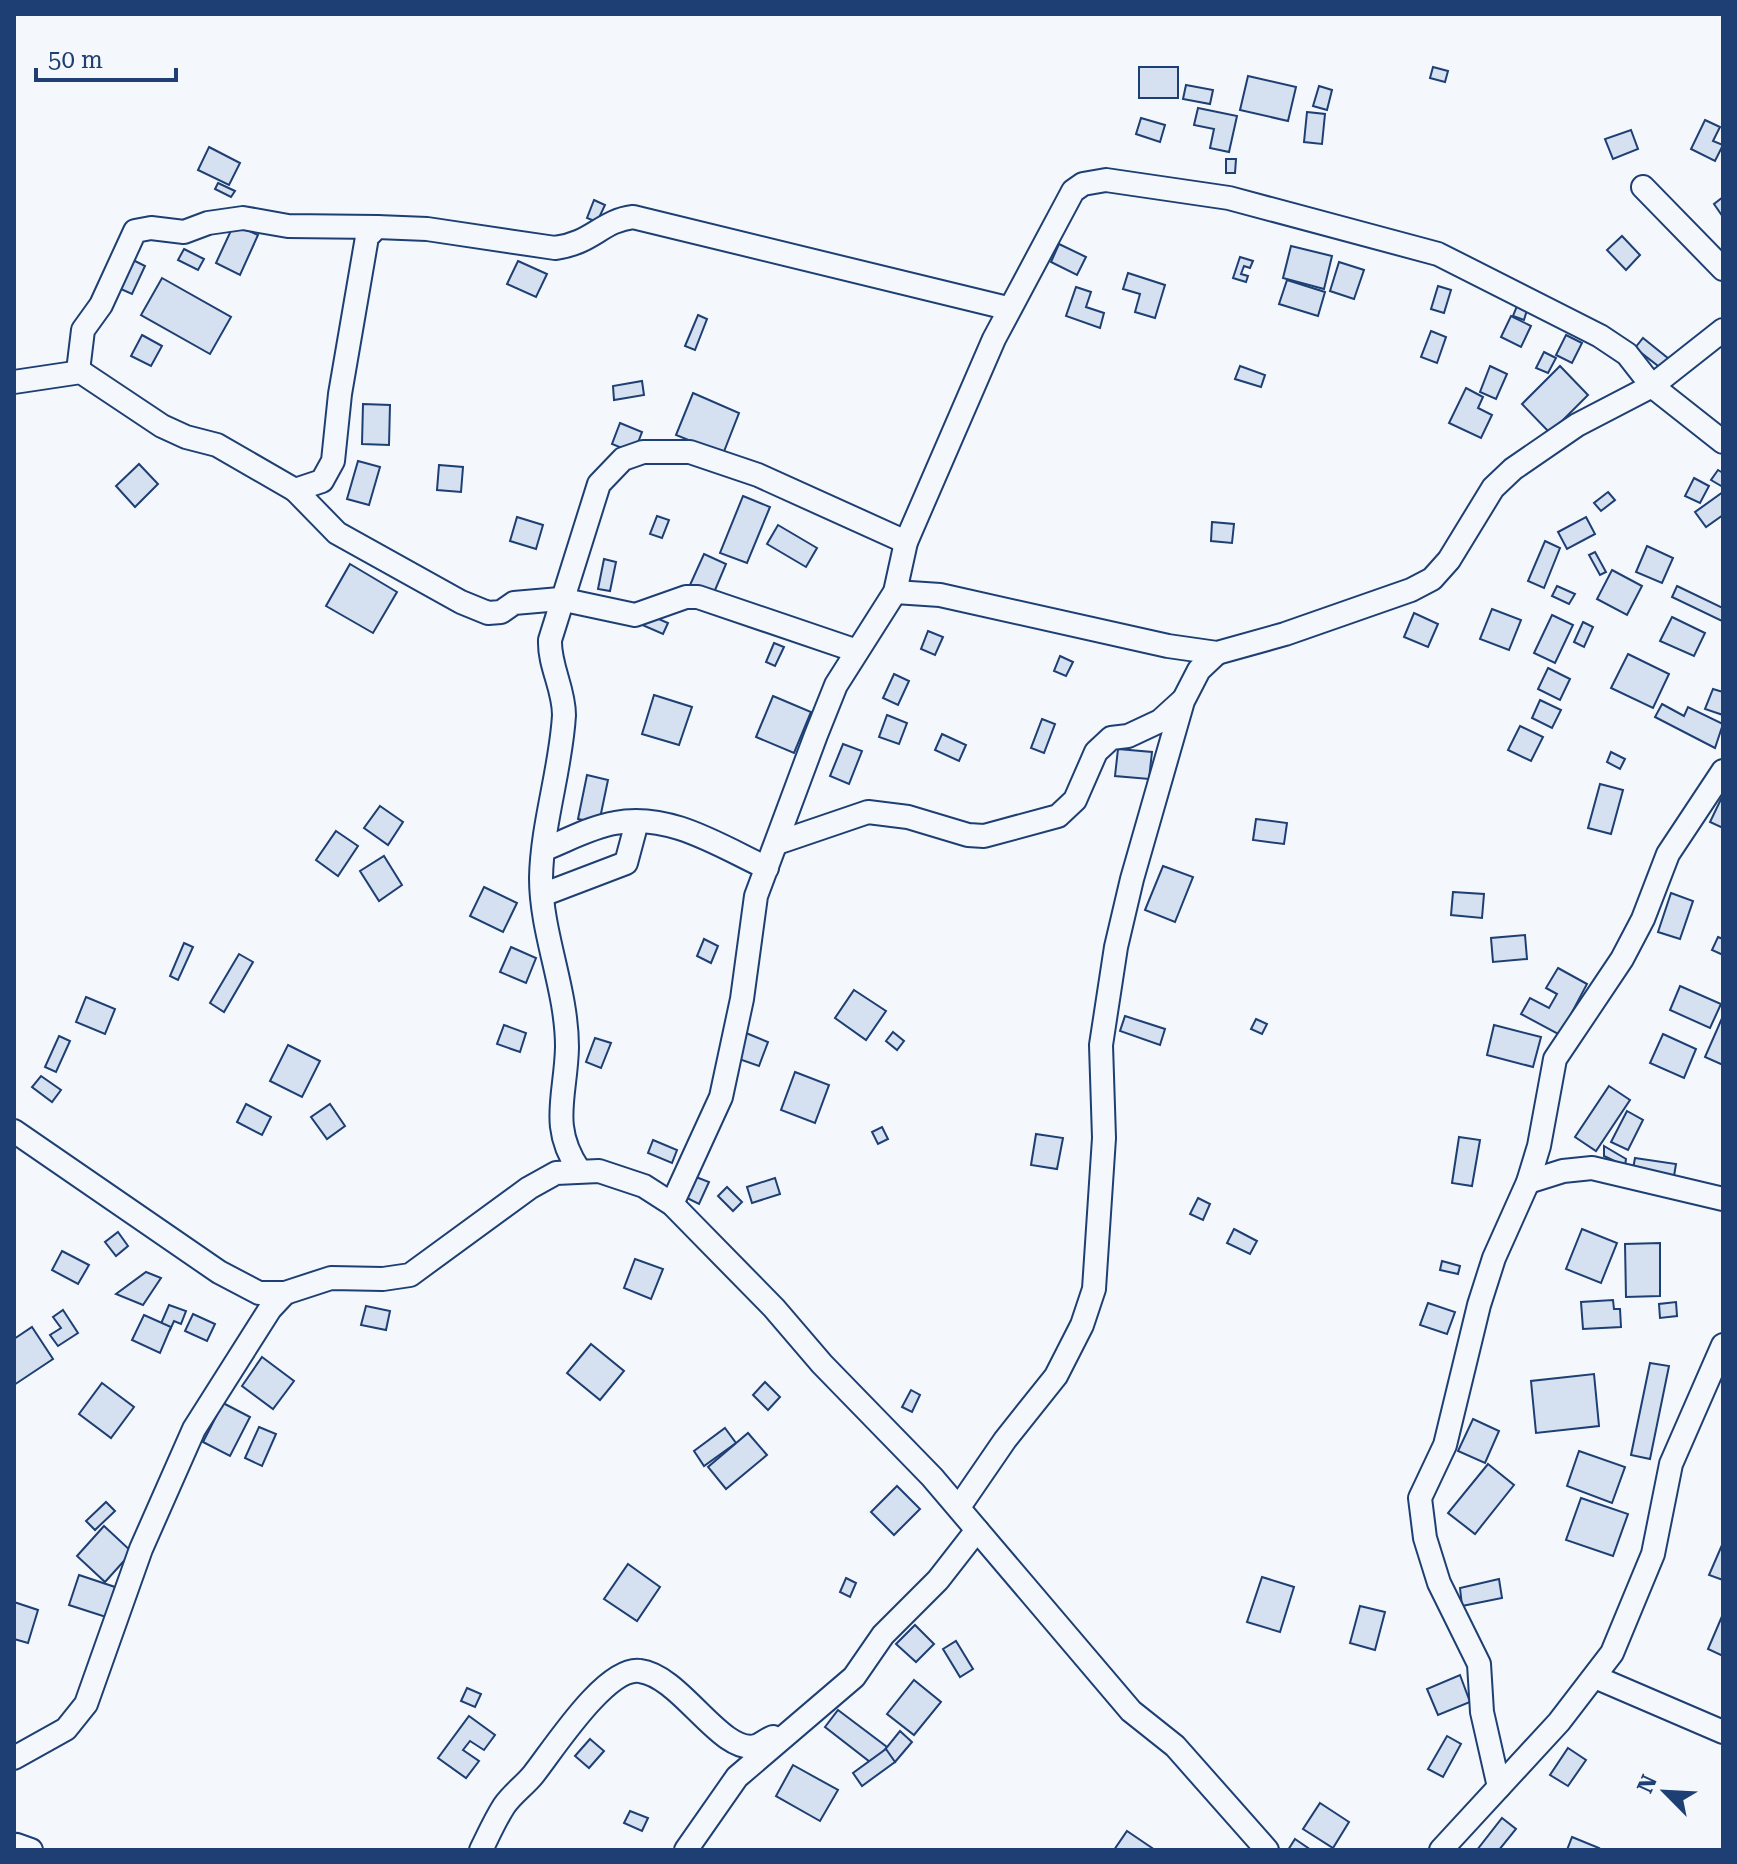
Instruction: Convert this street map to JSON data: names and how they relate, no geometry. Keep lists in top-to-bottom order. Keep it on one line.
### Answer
{"scale_bar":"50 m","north":"top left"}
